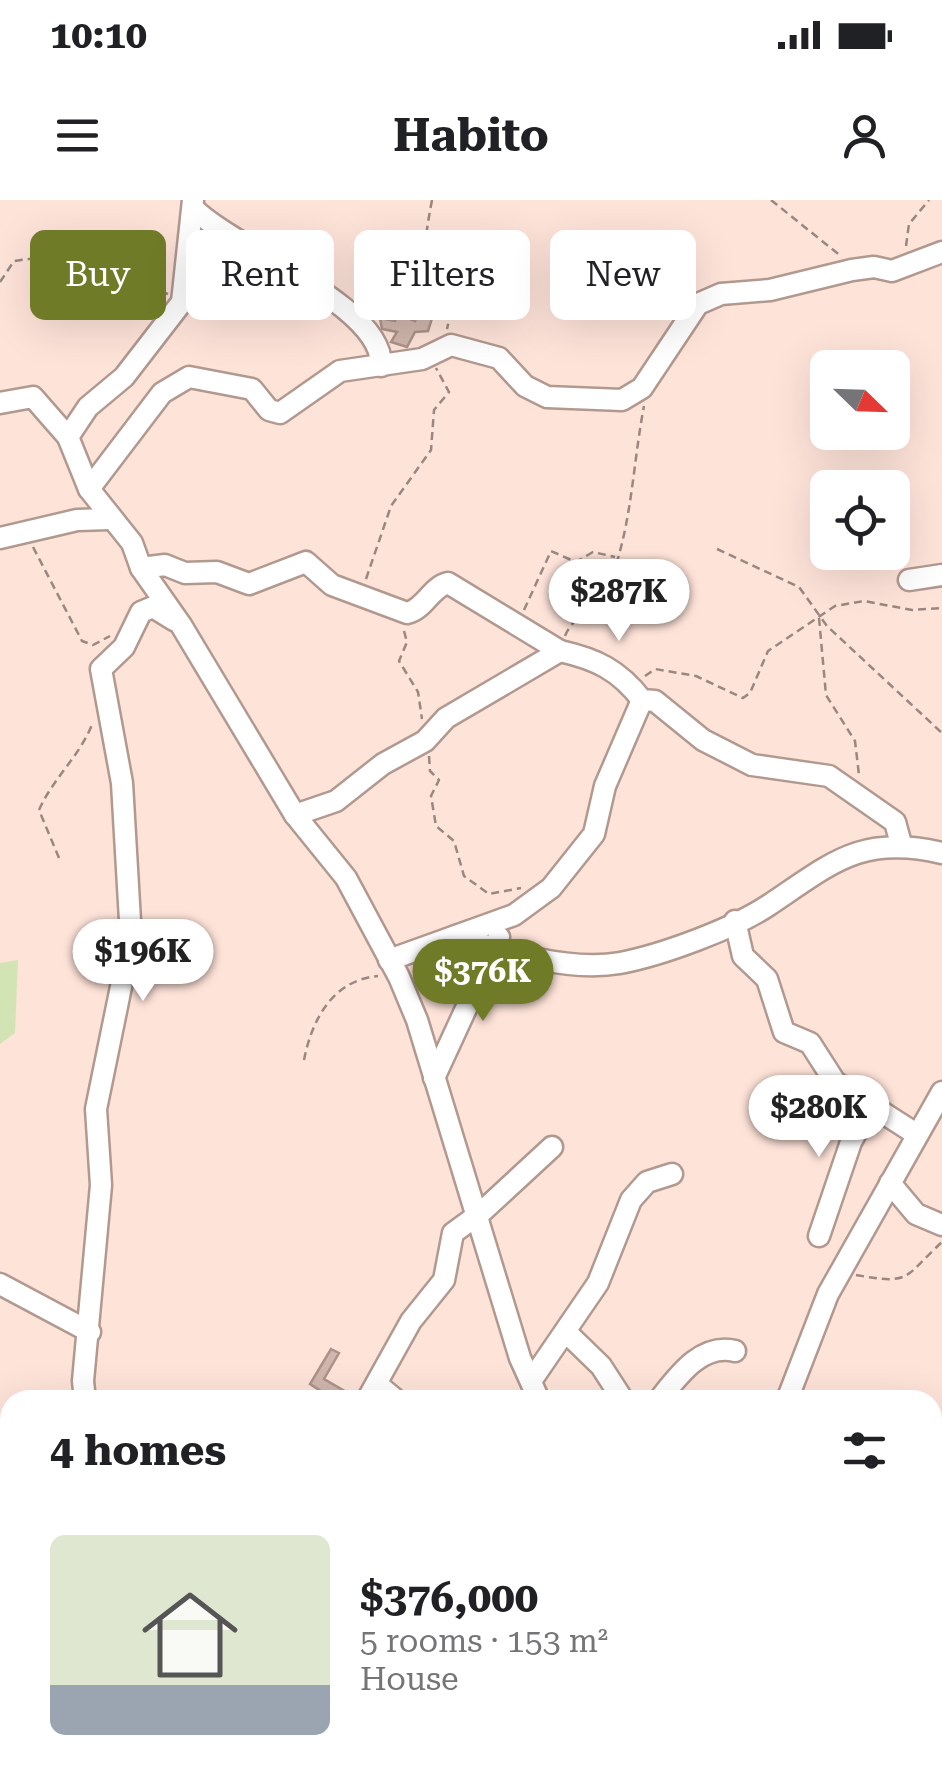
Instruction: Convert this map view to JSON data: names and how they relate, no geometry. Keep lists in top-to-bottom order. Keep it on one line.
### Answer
{"north":"bottom right","page":{"status":"10:10","header":"Habito","chip":["Buy","Rent","Filters","New"],"price":["$287K","$196K","$376K","$280K"],"heading":"4 homes","list":[{"name":"$376,000","note":"5 rooms · 153 m² · House"}]}}
